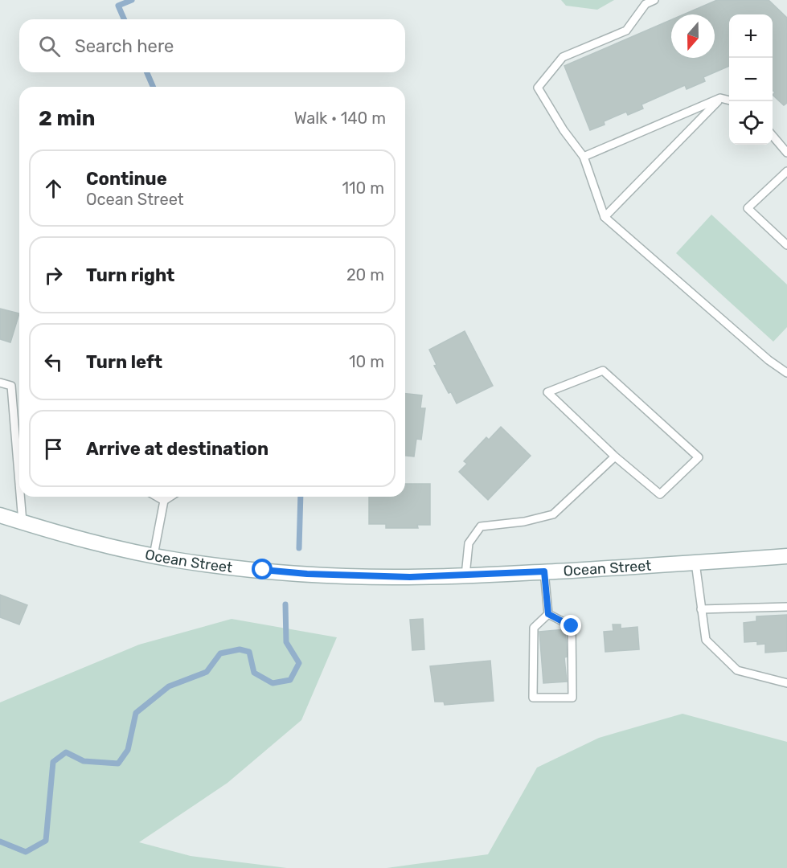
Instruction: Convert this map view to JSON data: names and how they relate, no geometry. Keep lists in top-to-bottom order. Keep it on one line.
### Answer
{"streets":{"main road":["Ocean Street"]},"north":"bottom","page":{"map_buttons":["+","−"],"search":"Search here","heading":["2 min","Walk · 140 m"],"list":[["Continue","Ocean Street","110 m"],["Turn right","20 m"],["Turn left","10 m"],"Arrive at destination"]}}
